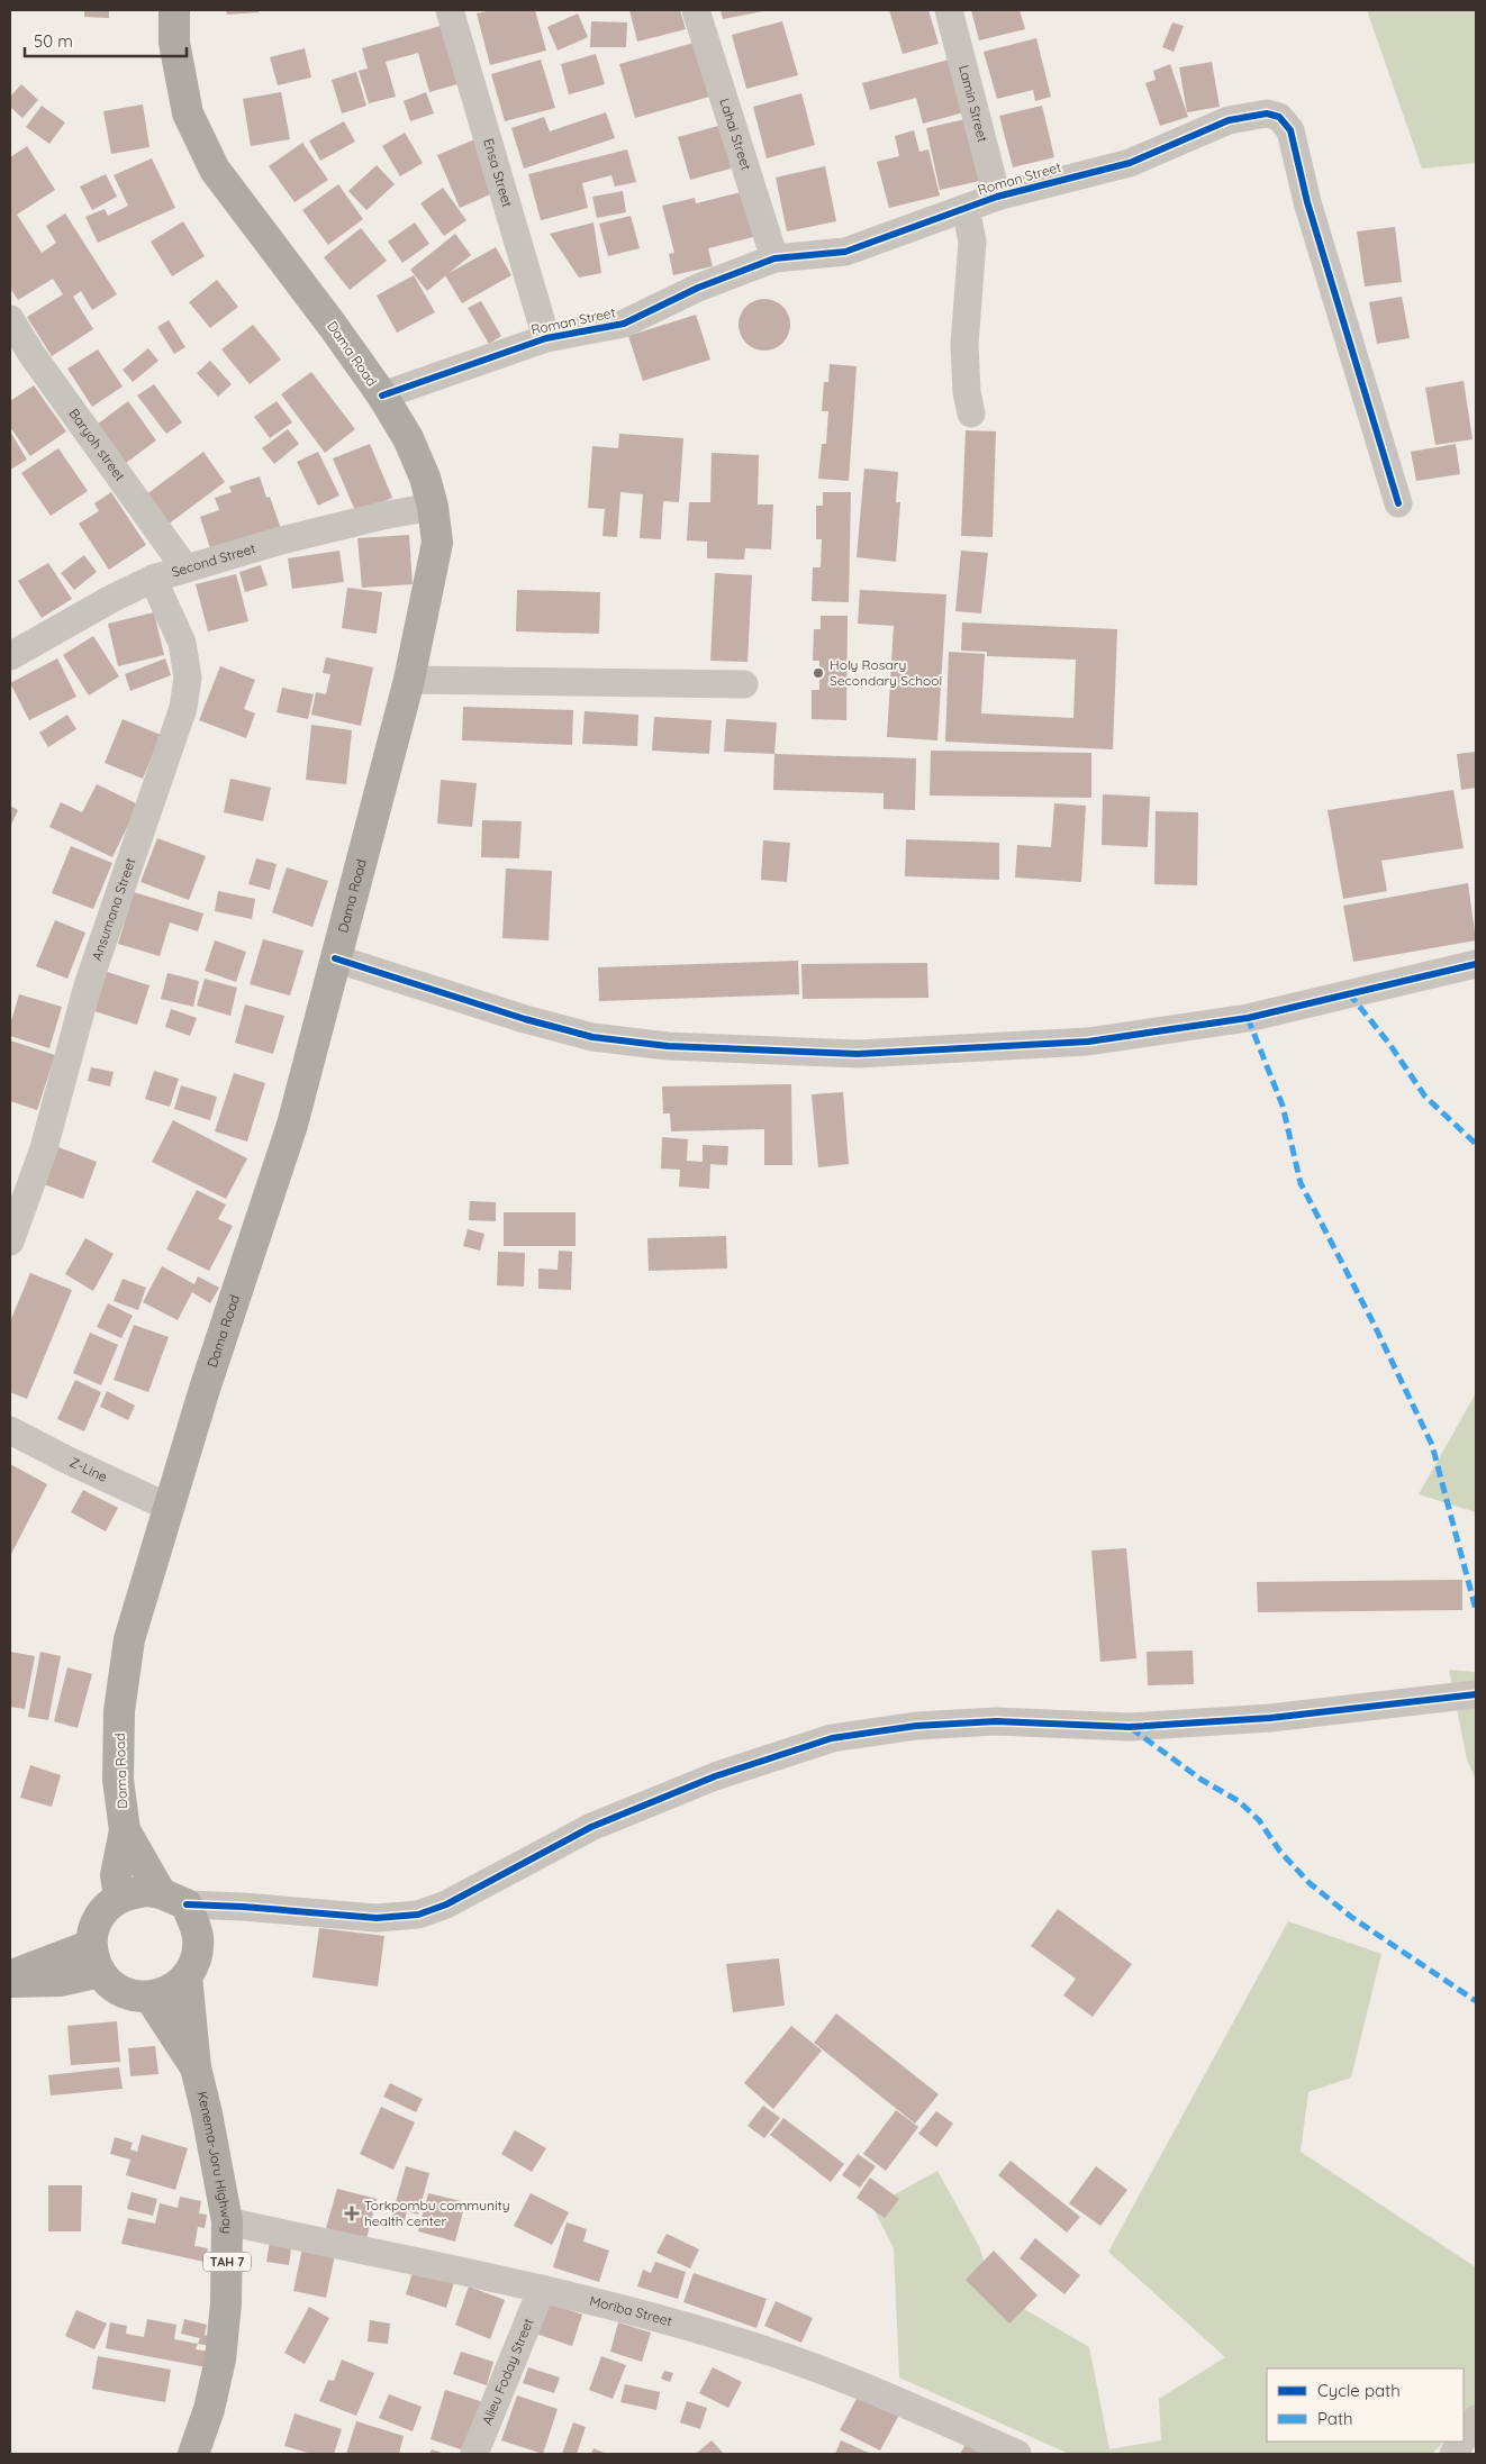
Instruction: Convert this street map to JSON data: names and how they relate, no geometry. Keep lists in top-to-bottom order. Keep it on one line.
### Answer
{"streets":{"highway":["Dama Road","Kenema-Joru Highway","TAH 7"],"street":["Lamin Street","Lahai Street","Ensa Street","Roman Street","Baryoh street","Second Street","Ansumana Street","Z-Line","Moriba Street","Alieu Foday Street"]},"crossings":[["Lamin Street","Roman Street"],["Lahai Street","Roman Street"],["Ensa Street","Roman Street"],["Roman Street","Dama Road"],["Dama Road","Second Street"],["Dama Road","Z-Line"],["Baryoh street","Second Street"],["Second Street","Ansumana Street"],["Kenema-Joru Highway","Moriba Street"],["Moriba Street","Alieu Foday Street"]],"places":{"other":["Holy Rosary Secondary School"],"health":["Torkpombu community health center"]},"legend":["Cycle path","Path"],"scale_bar":"50 m"}
